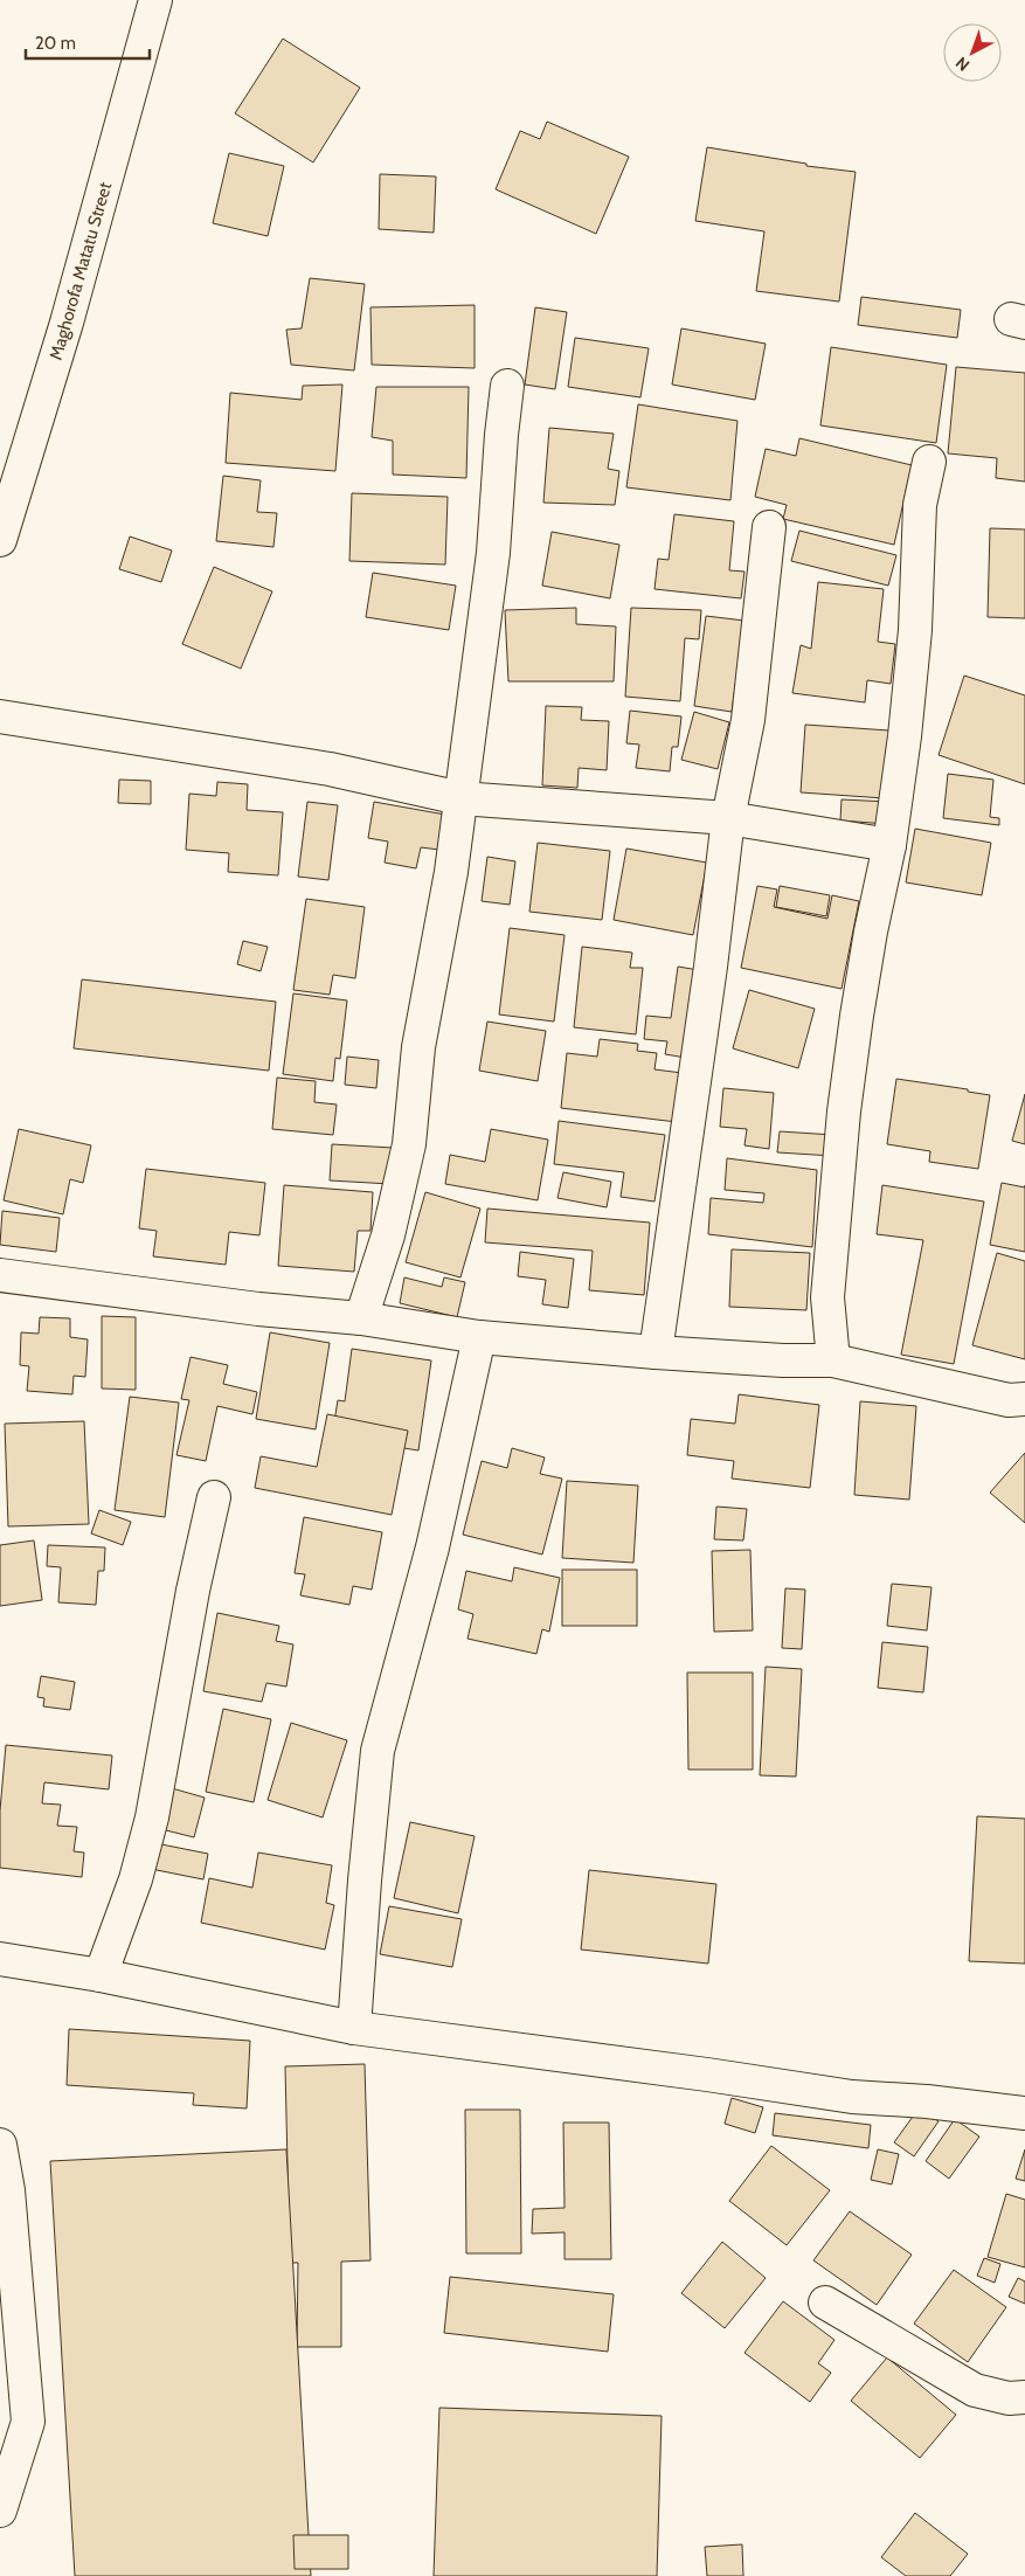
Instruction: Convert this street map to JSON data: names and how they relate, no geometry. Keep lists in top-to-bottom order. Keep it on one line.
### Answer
{"streets":{"street":["Maghorofa Matatu Street"]},"scale_bar":"20 m","north":"bottom left"}
